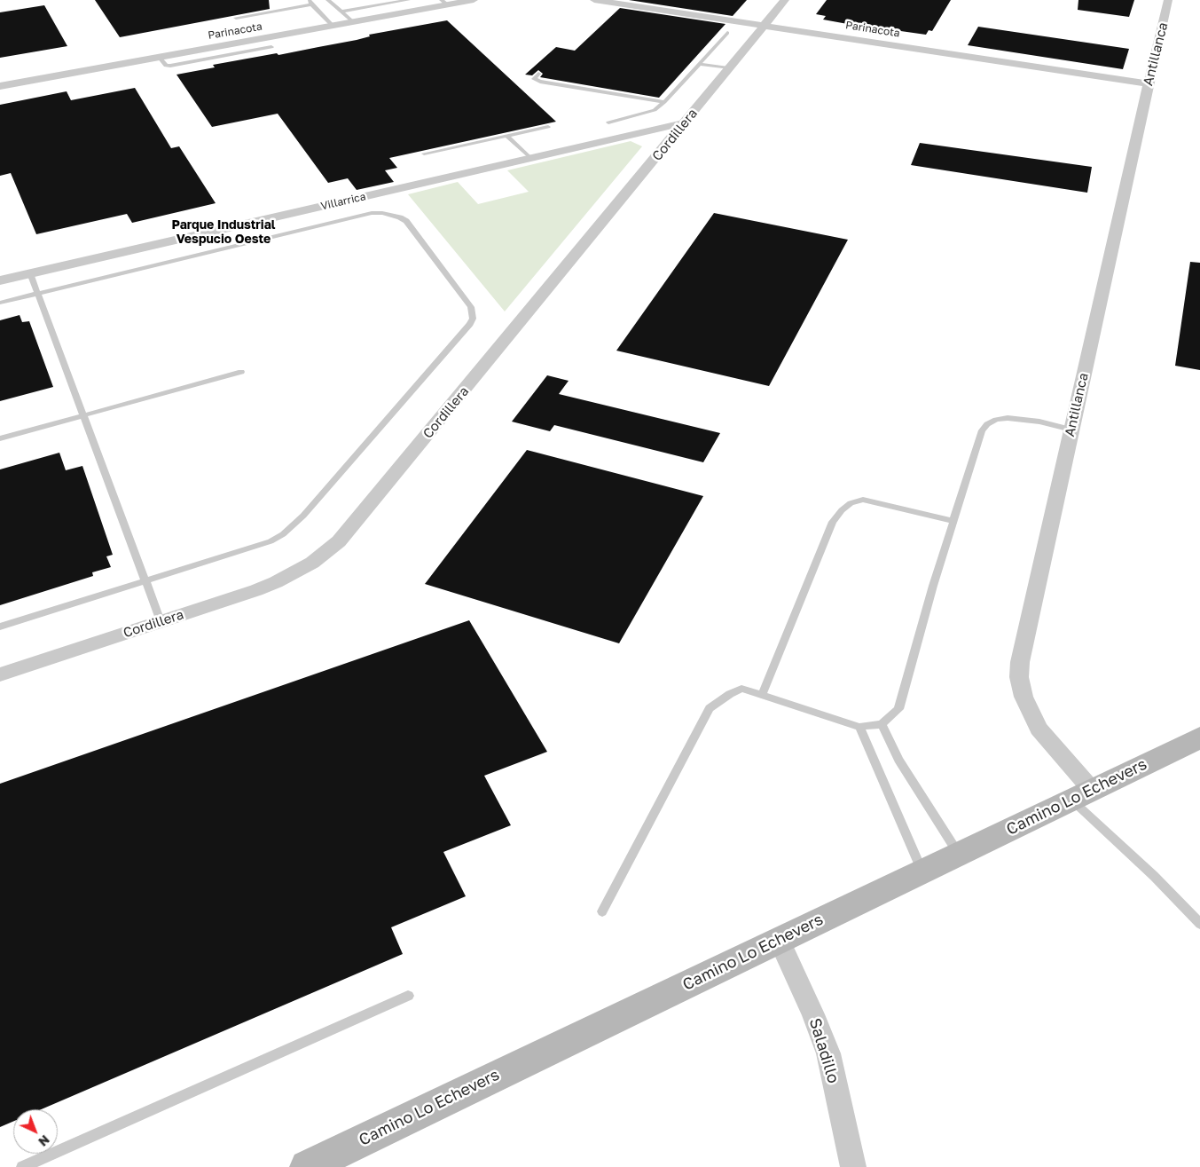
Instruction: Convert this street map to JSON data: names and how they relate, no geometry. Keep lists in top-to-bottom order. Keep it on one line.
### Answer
{"streets":{"main road":["Camino Lo Echevers"],"street":["Parinacota","Antillanca","Cordillera","Villarrica","Saladillo"]},"crossings":[["Parinacota","Antillanca"],["Parinacota","Cordillera"],["Antillanca","Camino Lo Echevers"],["Cordillera","Villarrica"],["Camino Lo Echevers","Saladillo"]],"districts":["Parque Industrial Vespucio Oeste"],"north":"bottom right"}
